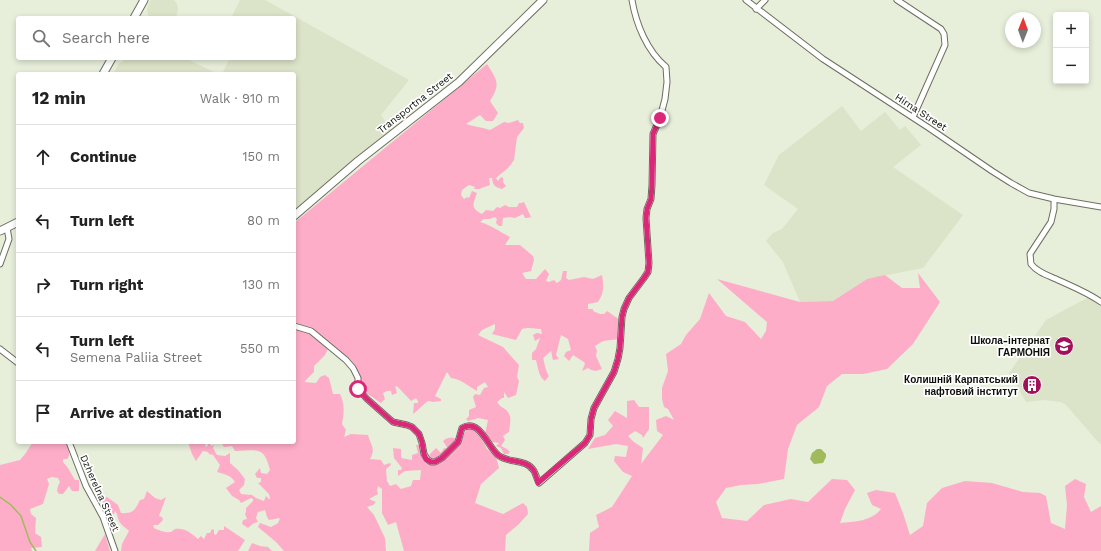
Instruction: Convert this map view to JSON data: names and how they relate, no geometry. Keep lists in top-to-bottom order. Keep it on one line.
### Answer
{"streets":{"street":["Transportna Street","Hirna Street","Dzherelna Street"]},"places":{"school or university":["Школа-інтернат ГАРМОНІЯ"],"building":["Колишній Карпатський нафтовий інститут"]},"north":"top","page":{"map_buttons":["+","−"],"search":"Search here","heading":["12 min","Walk · 910 m"],"list":[["Continue","150 m"],["Turn left","80 m"],["Turn right","130 m"],["Turn left","Semena Paliia Street","550 m"],"Arrive at destination"]}}
